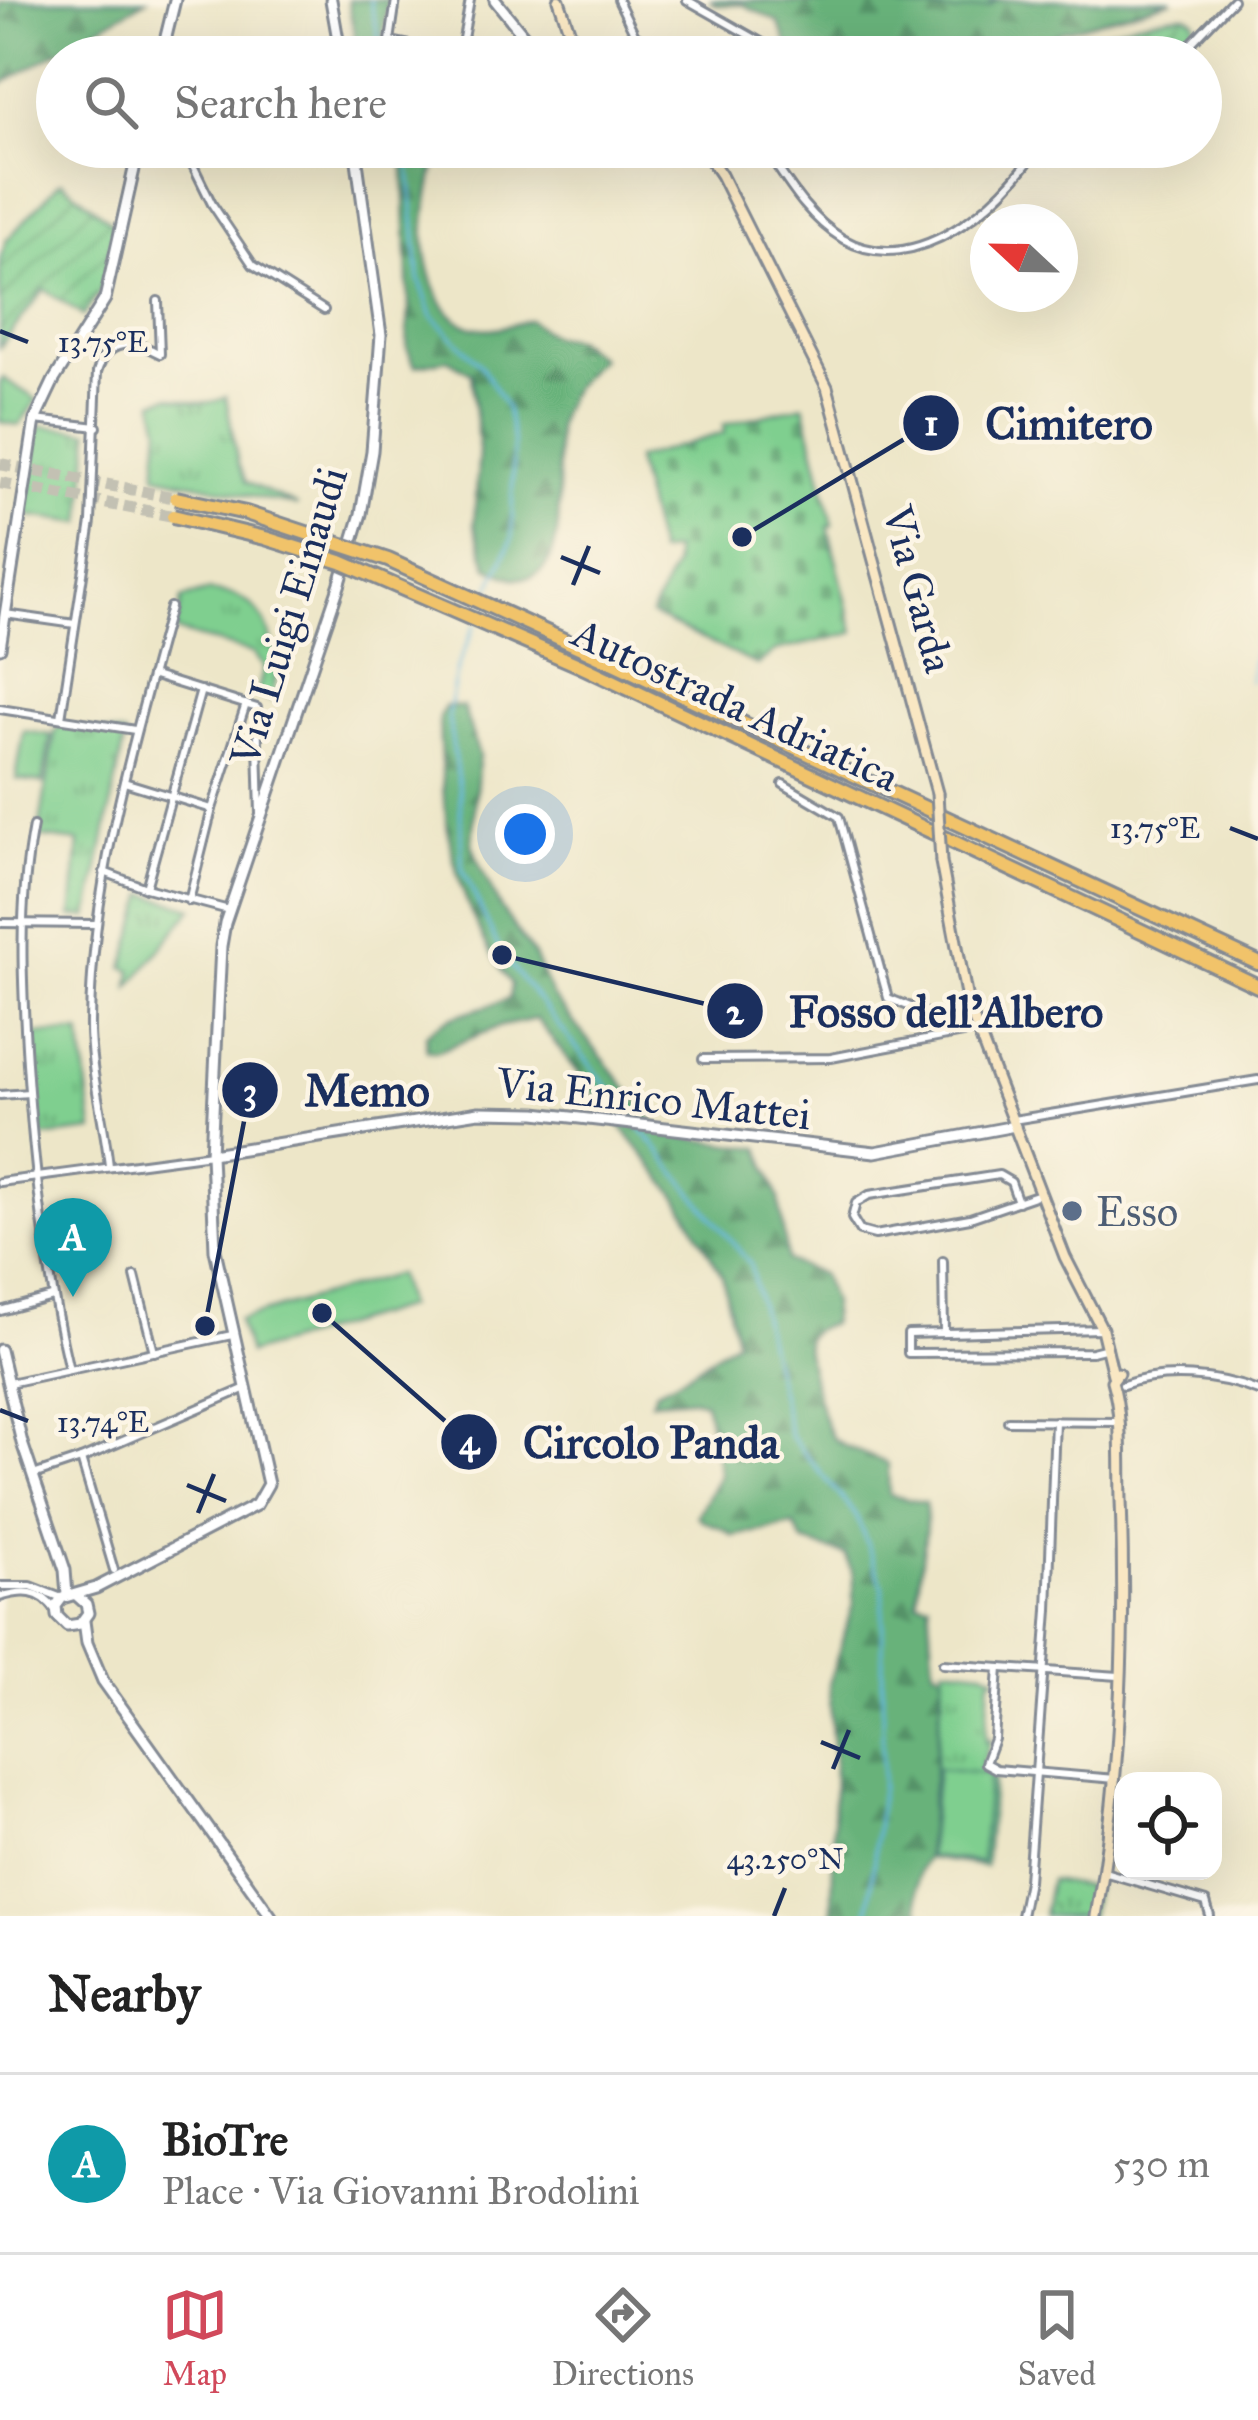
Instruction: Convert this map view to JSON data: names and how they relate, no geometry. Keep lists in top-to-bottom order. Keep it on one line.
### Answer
{"streets":{"highway":["Autostrada Adriatica"],"main road":["Via Garda"],"street":["Via Luigi Einaudi","Via Enrico Mattei"]},"crossings":[["Via Garda","Via Enrico Mattei"],["Via Luigi Einaudi","Via Enrico Mattei"]],"places":["Cimitero","Fosso dell'Albero","Esso","Circolo Panda","Memo"],"north":"left","page":{"search":"Search here","pins":"A","heading":"Nearby","list":[{"mark":"A","name":"BioTre","note":"Place · Via Giovanni Brodolini","value":"530 m"}],"nav":["Map","Directions","Saved"]},"coordinates":["13.75°E","13.74°E","43.250°N"]}
